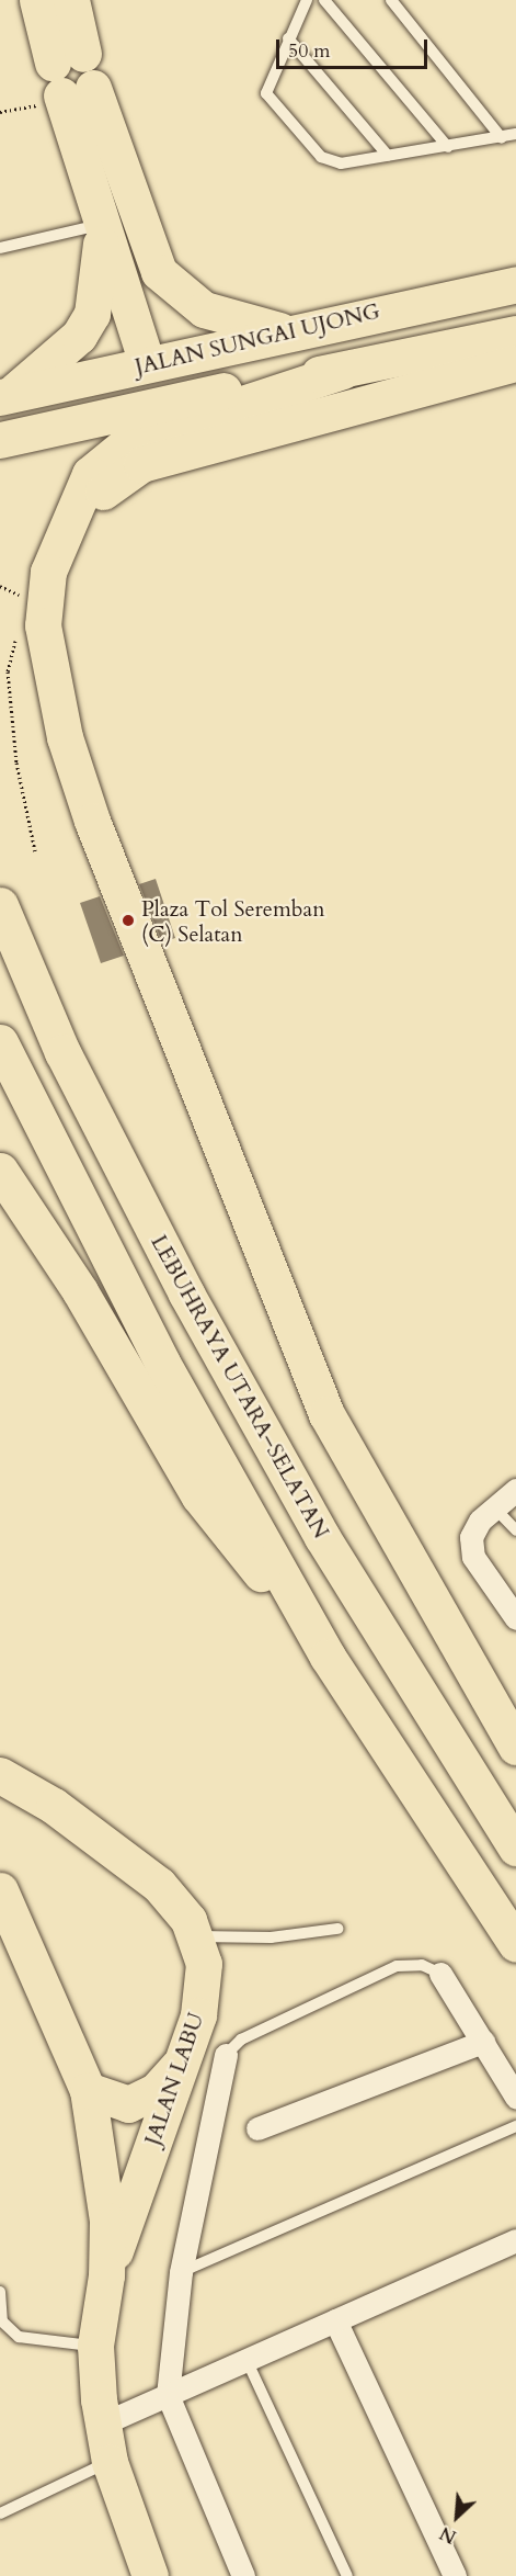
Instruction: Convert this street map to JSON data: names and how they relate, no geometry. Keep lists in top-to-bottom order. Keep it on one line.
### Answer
{"streets":{"main road":["JALAN SUNGAI UJONG","LEBUHRAYA UTARA–SELATAN","JALAN LABU"]},"places":["Plaza Tol Seremban (C) Selatan"],"scale_bar":"50 m","north":"bottom left"}
